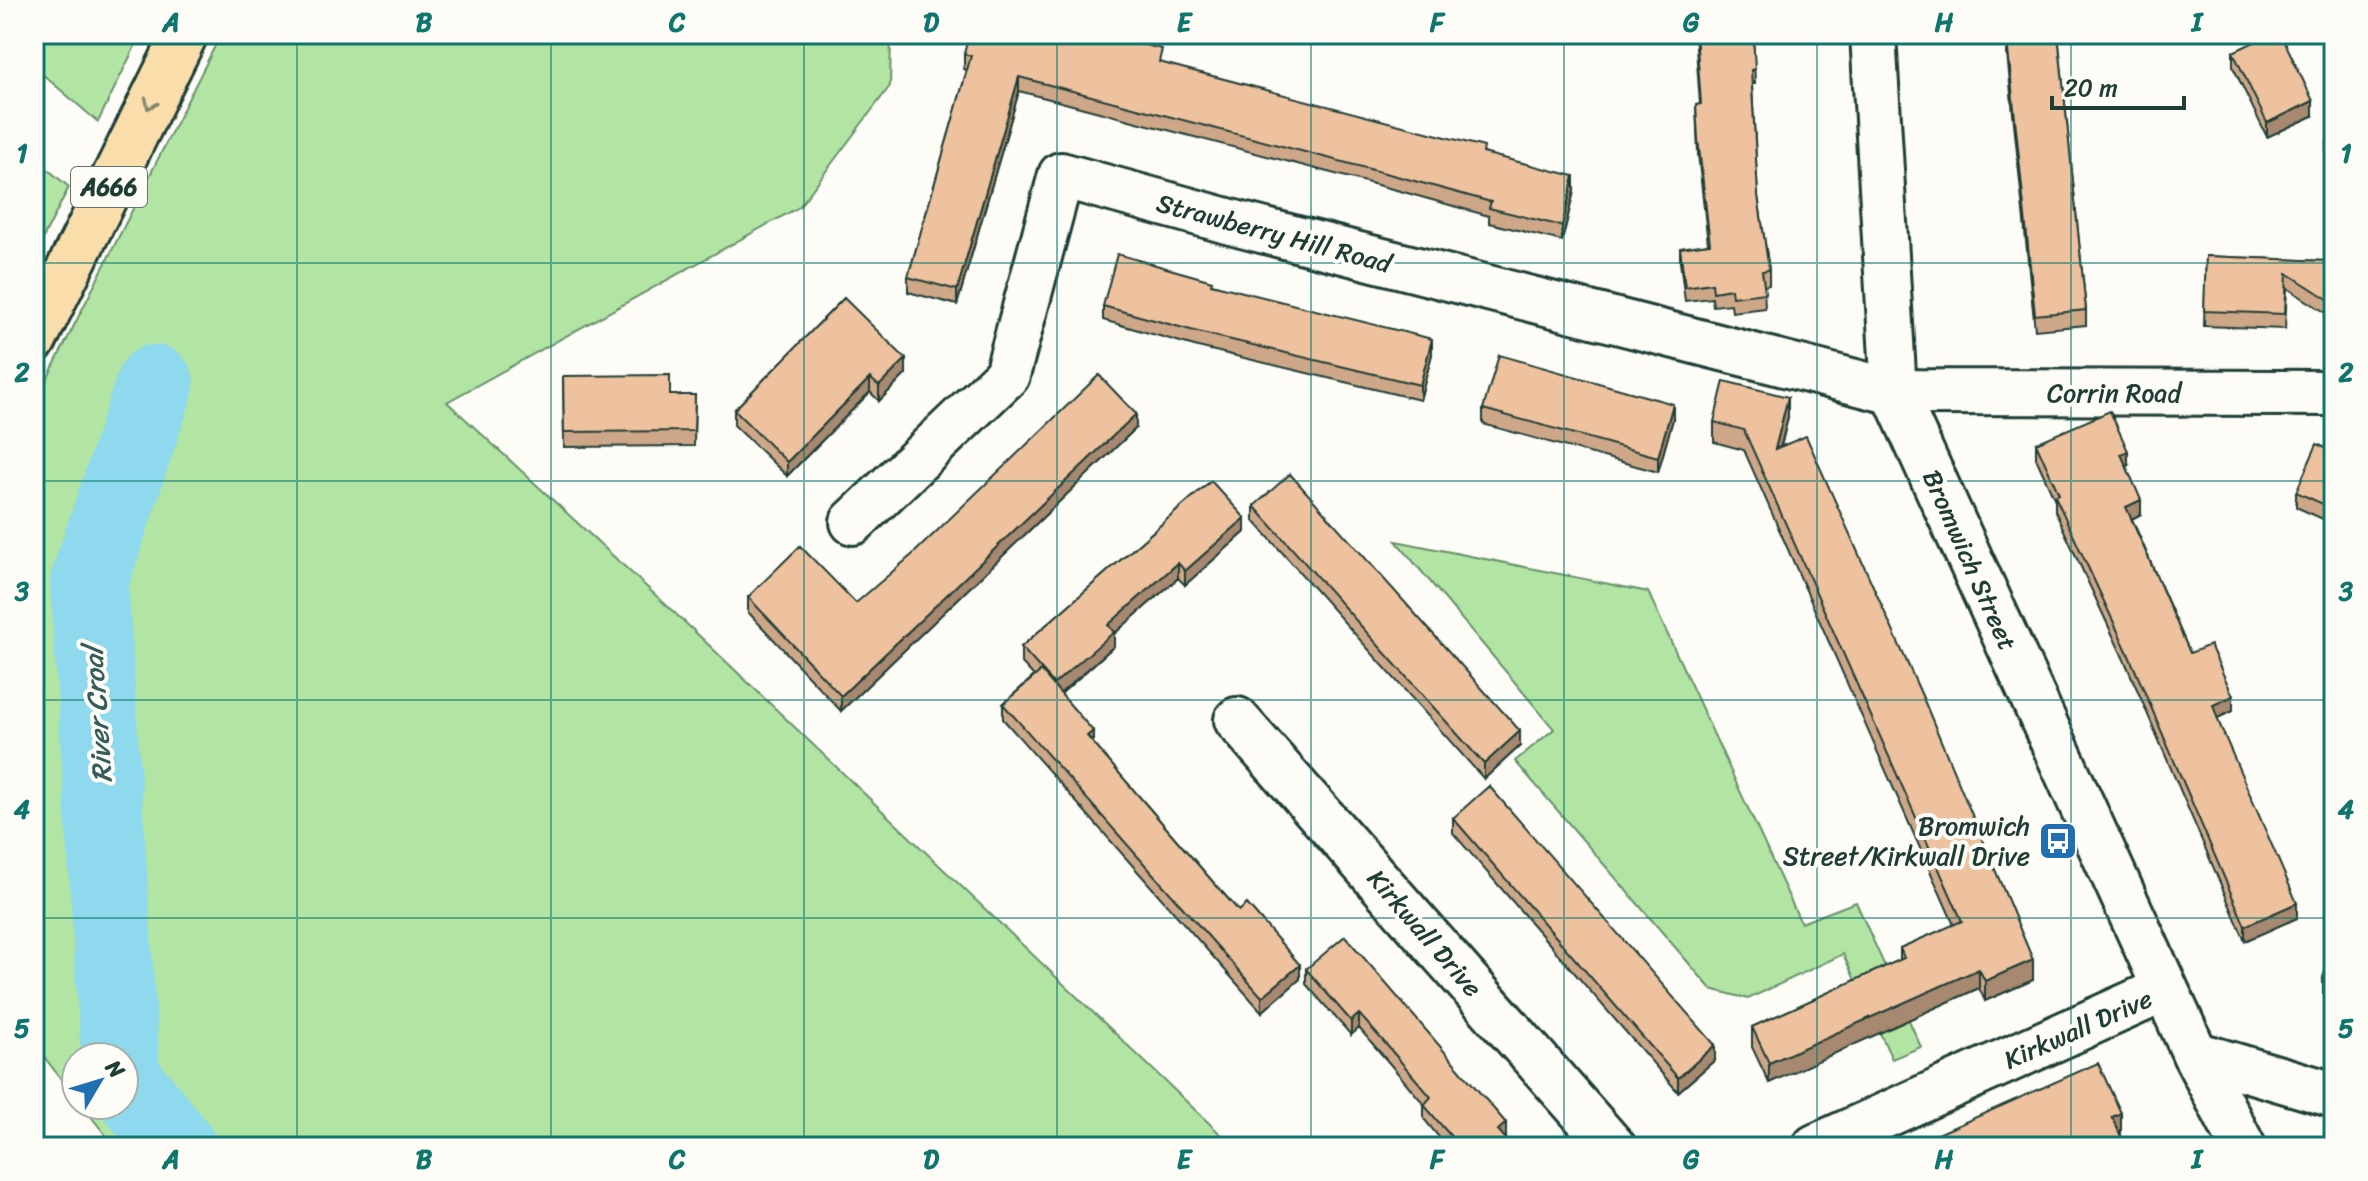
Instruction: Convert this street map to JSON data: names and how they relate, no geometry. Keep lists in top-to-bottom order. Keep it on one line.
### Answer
{"streets":{"highway":["A666"],"street":["Strawberry Hill Road","Corrin Road","Bromwich Street","Kirkwall Drive"]},"crossings":[["Strawberry Hill Road","Corrin Road"],["Strawberry Hill Road","Bromwich Street"],["Corrin Road","Bromwich Street"],["Bromwich Street","Kirkwall Drive"]],"water":["River Croal"],"places":{"bus stop":["Bromwich Street/Kirkwall Drive"]},"scale_bar":"20 m","north":"top right","grid":{"columns":["A","B","C","D","E","F","G","H","I"],"rows":["1","2","3","4","5"]}}
